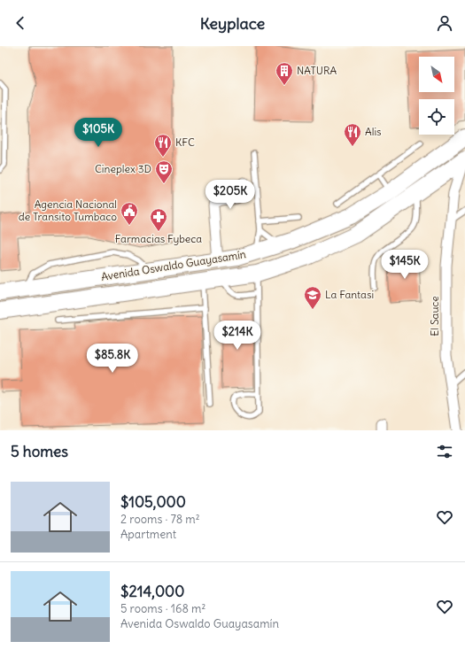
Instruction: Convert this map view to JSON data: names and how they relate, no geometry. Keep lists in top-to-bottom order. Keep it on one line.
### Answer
{"streets":{"main road":["Avenida Oswaldo Guayasamín"],"street":["El Sauce"]},"crossings":[["Avenida Oswaldo Guayasamín","El Sauce"]],"places":{"building":["NATURA"],"restaurant":["Alis","KFC"],"theatre":["Cineplex 3D"],"public building":["Agencia Nacional de Transito Tumbaco"],"pharmacy":["Farmacias Fybeca"],"school or university":["La Fantasi"]},"north":"bottom right","page":{"header":"Keyplace","price":["$105K","$205K","$145K","$214K","$85.8K"],"heading":"5 homes","list":[{"name":"$105,000","note":"2 rooms · 78 m² · Apartment"},{"name":"$214,000","note":"5 rooms · 168 m² · Avenida Oswaldo Guayasamín"}]}}
